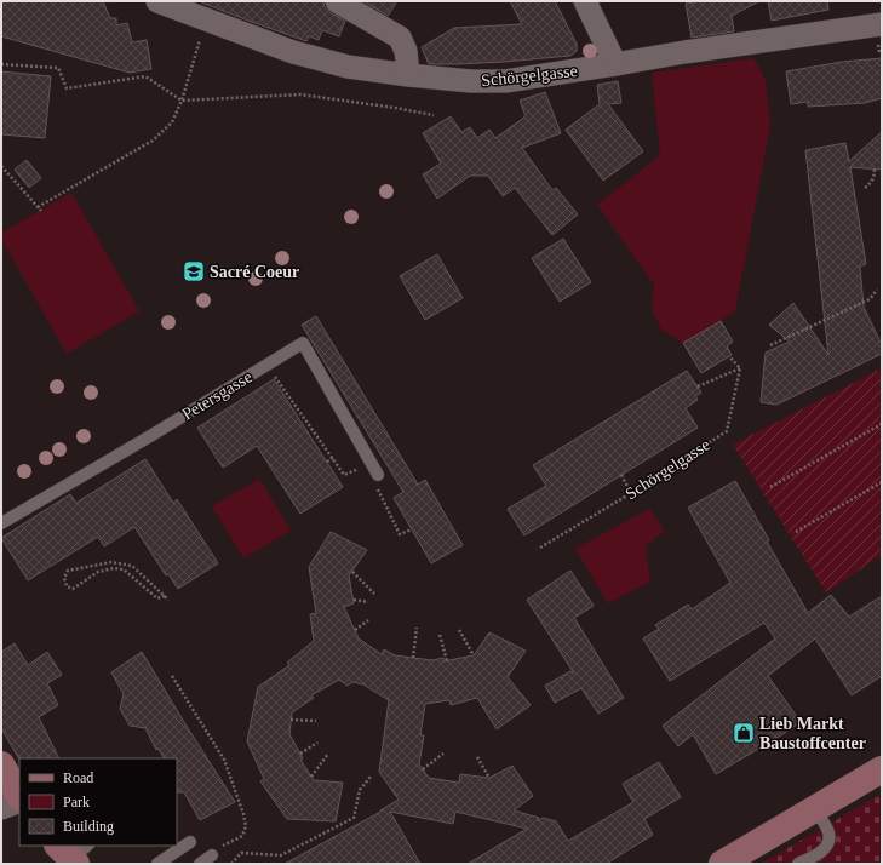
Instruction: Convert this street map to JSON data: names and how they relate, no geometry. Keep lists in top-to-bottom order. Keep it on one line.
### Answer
{"streets":{"street":["Schörgelgasse"],"lane":["Petersgasse"]},"places":{"school or university":["Sacré Coeur"],"shop":["Lieb Markt Baustoffcenter"]},"legend":["Road","Park","Building"]}
